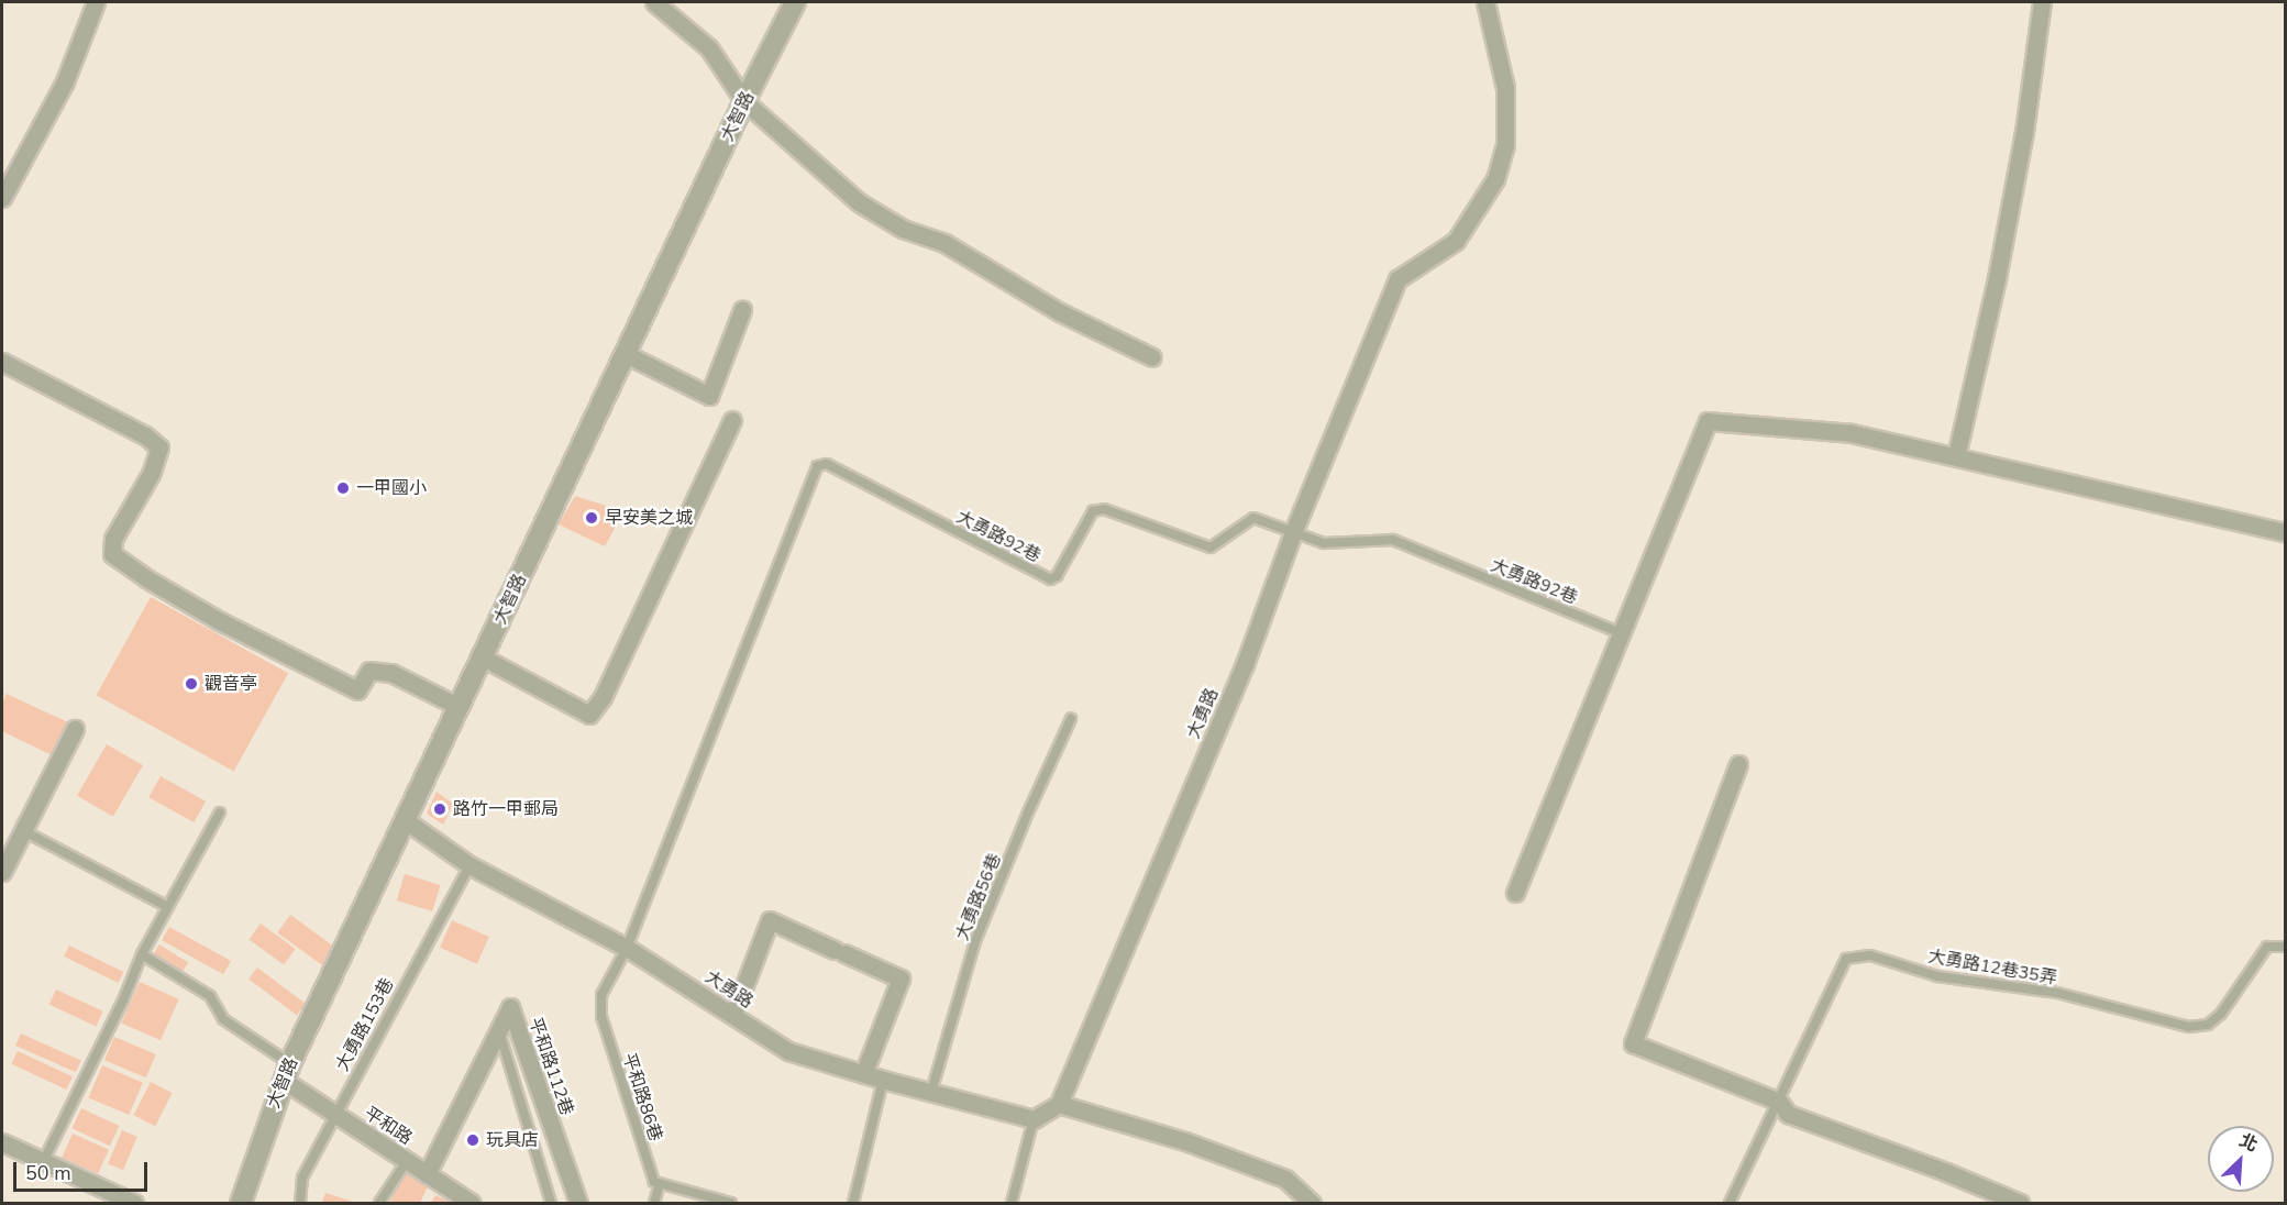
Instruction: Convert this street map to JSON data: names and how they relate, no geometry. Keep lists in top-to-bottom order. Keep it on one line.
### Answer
{"streets":{"street":["大智路","大勇路","平和路112巷","平和路"],"lane":["大勇路92巷","大勇路56巷","大勇路12巷35弄","大勇路153巷","平和路86巷"]},"crossings":[["大智路","大勇路"],["大智路","平和路"],["大勇路92巷","大勇路"],["大勇路92巷","平和路86巷"],["大勇路","大勇路56巷"],["大勇路","大勇路153巷"],["大勇路","平和路86巷"],["大勇路153巷","平和路"],["平和路112巷","平和路"]],"places":["一甲國小","早安美之城","觀音亭","路竹一甲郵局","玩具店"],"scale_bar":"50 m","north":"top right"}
